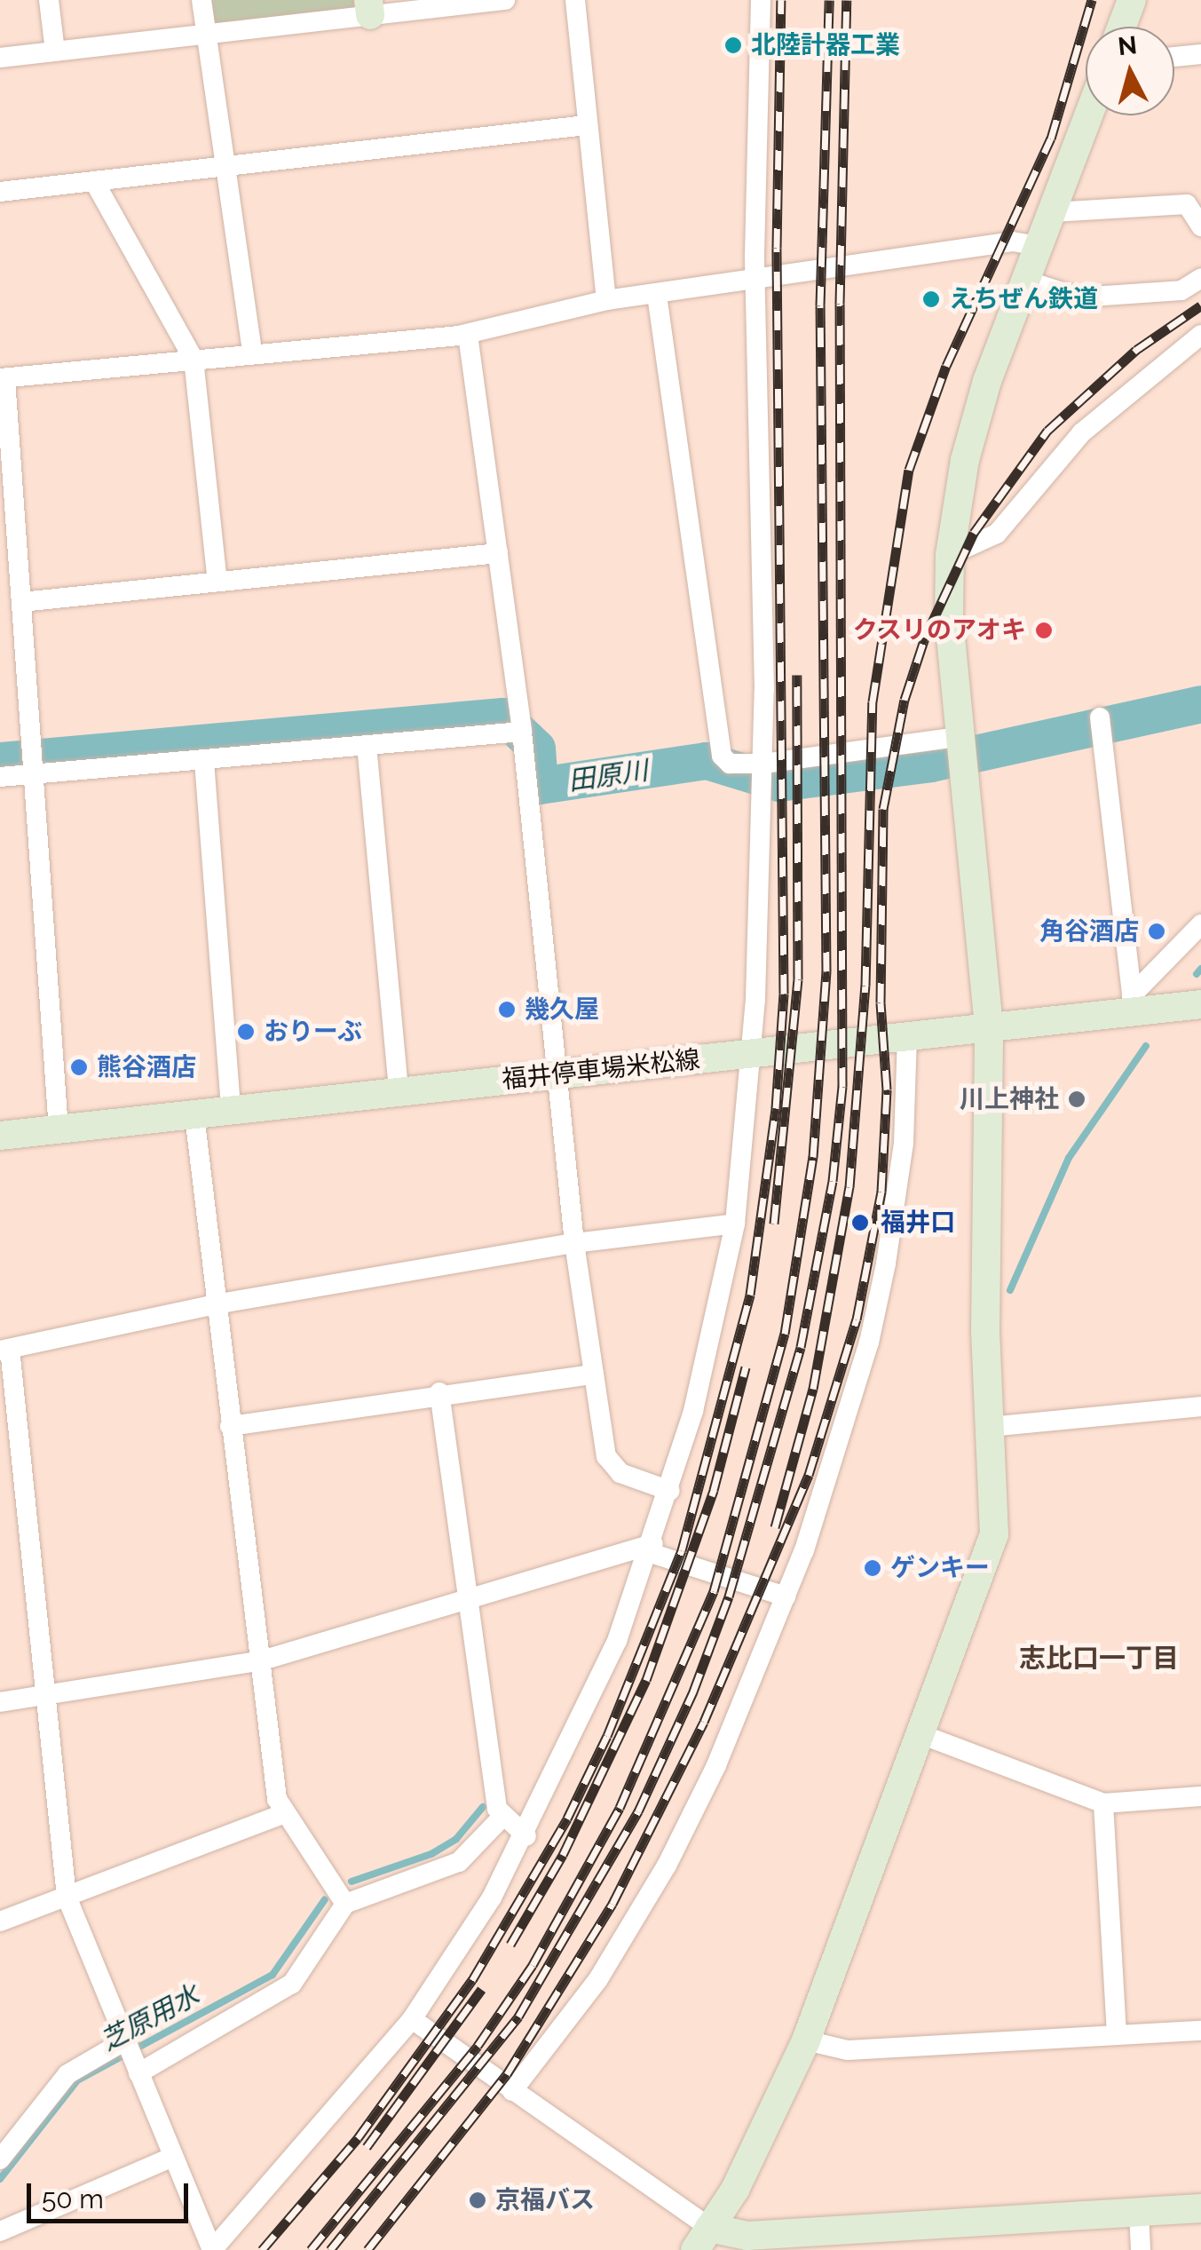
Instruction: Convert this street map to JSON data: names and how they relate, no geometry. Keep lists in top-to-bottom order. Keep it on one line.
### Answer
{"streets":{"street":["福井停車場米松線"]},"districts":["志比口一丁目"],"water":["田原川","芝原用水"],"places":["北陸計器工業","えちぜん鉄道","クスリのアオキ","角谷酒店","幾久屋","おりーぶ","熊谷酒店","川上神社","福井口","ゲンキー","京福バス"],"scale_bar":"50 m","north":"top"}
